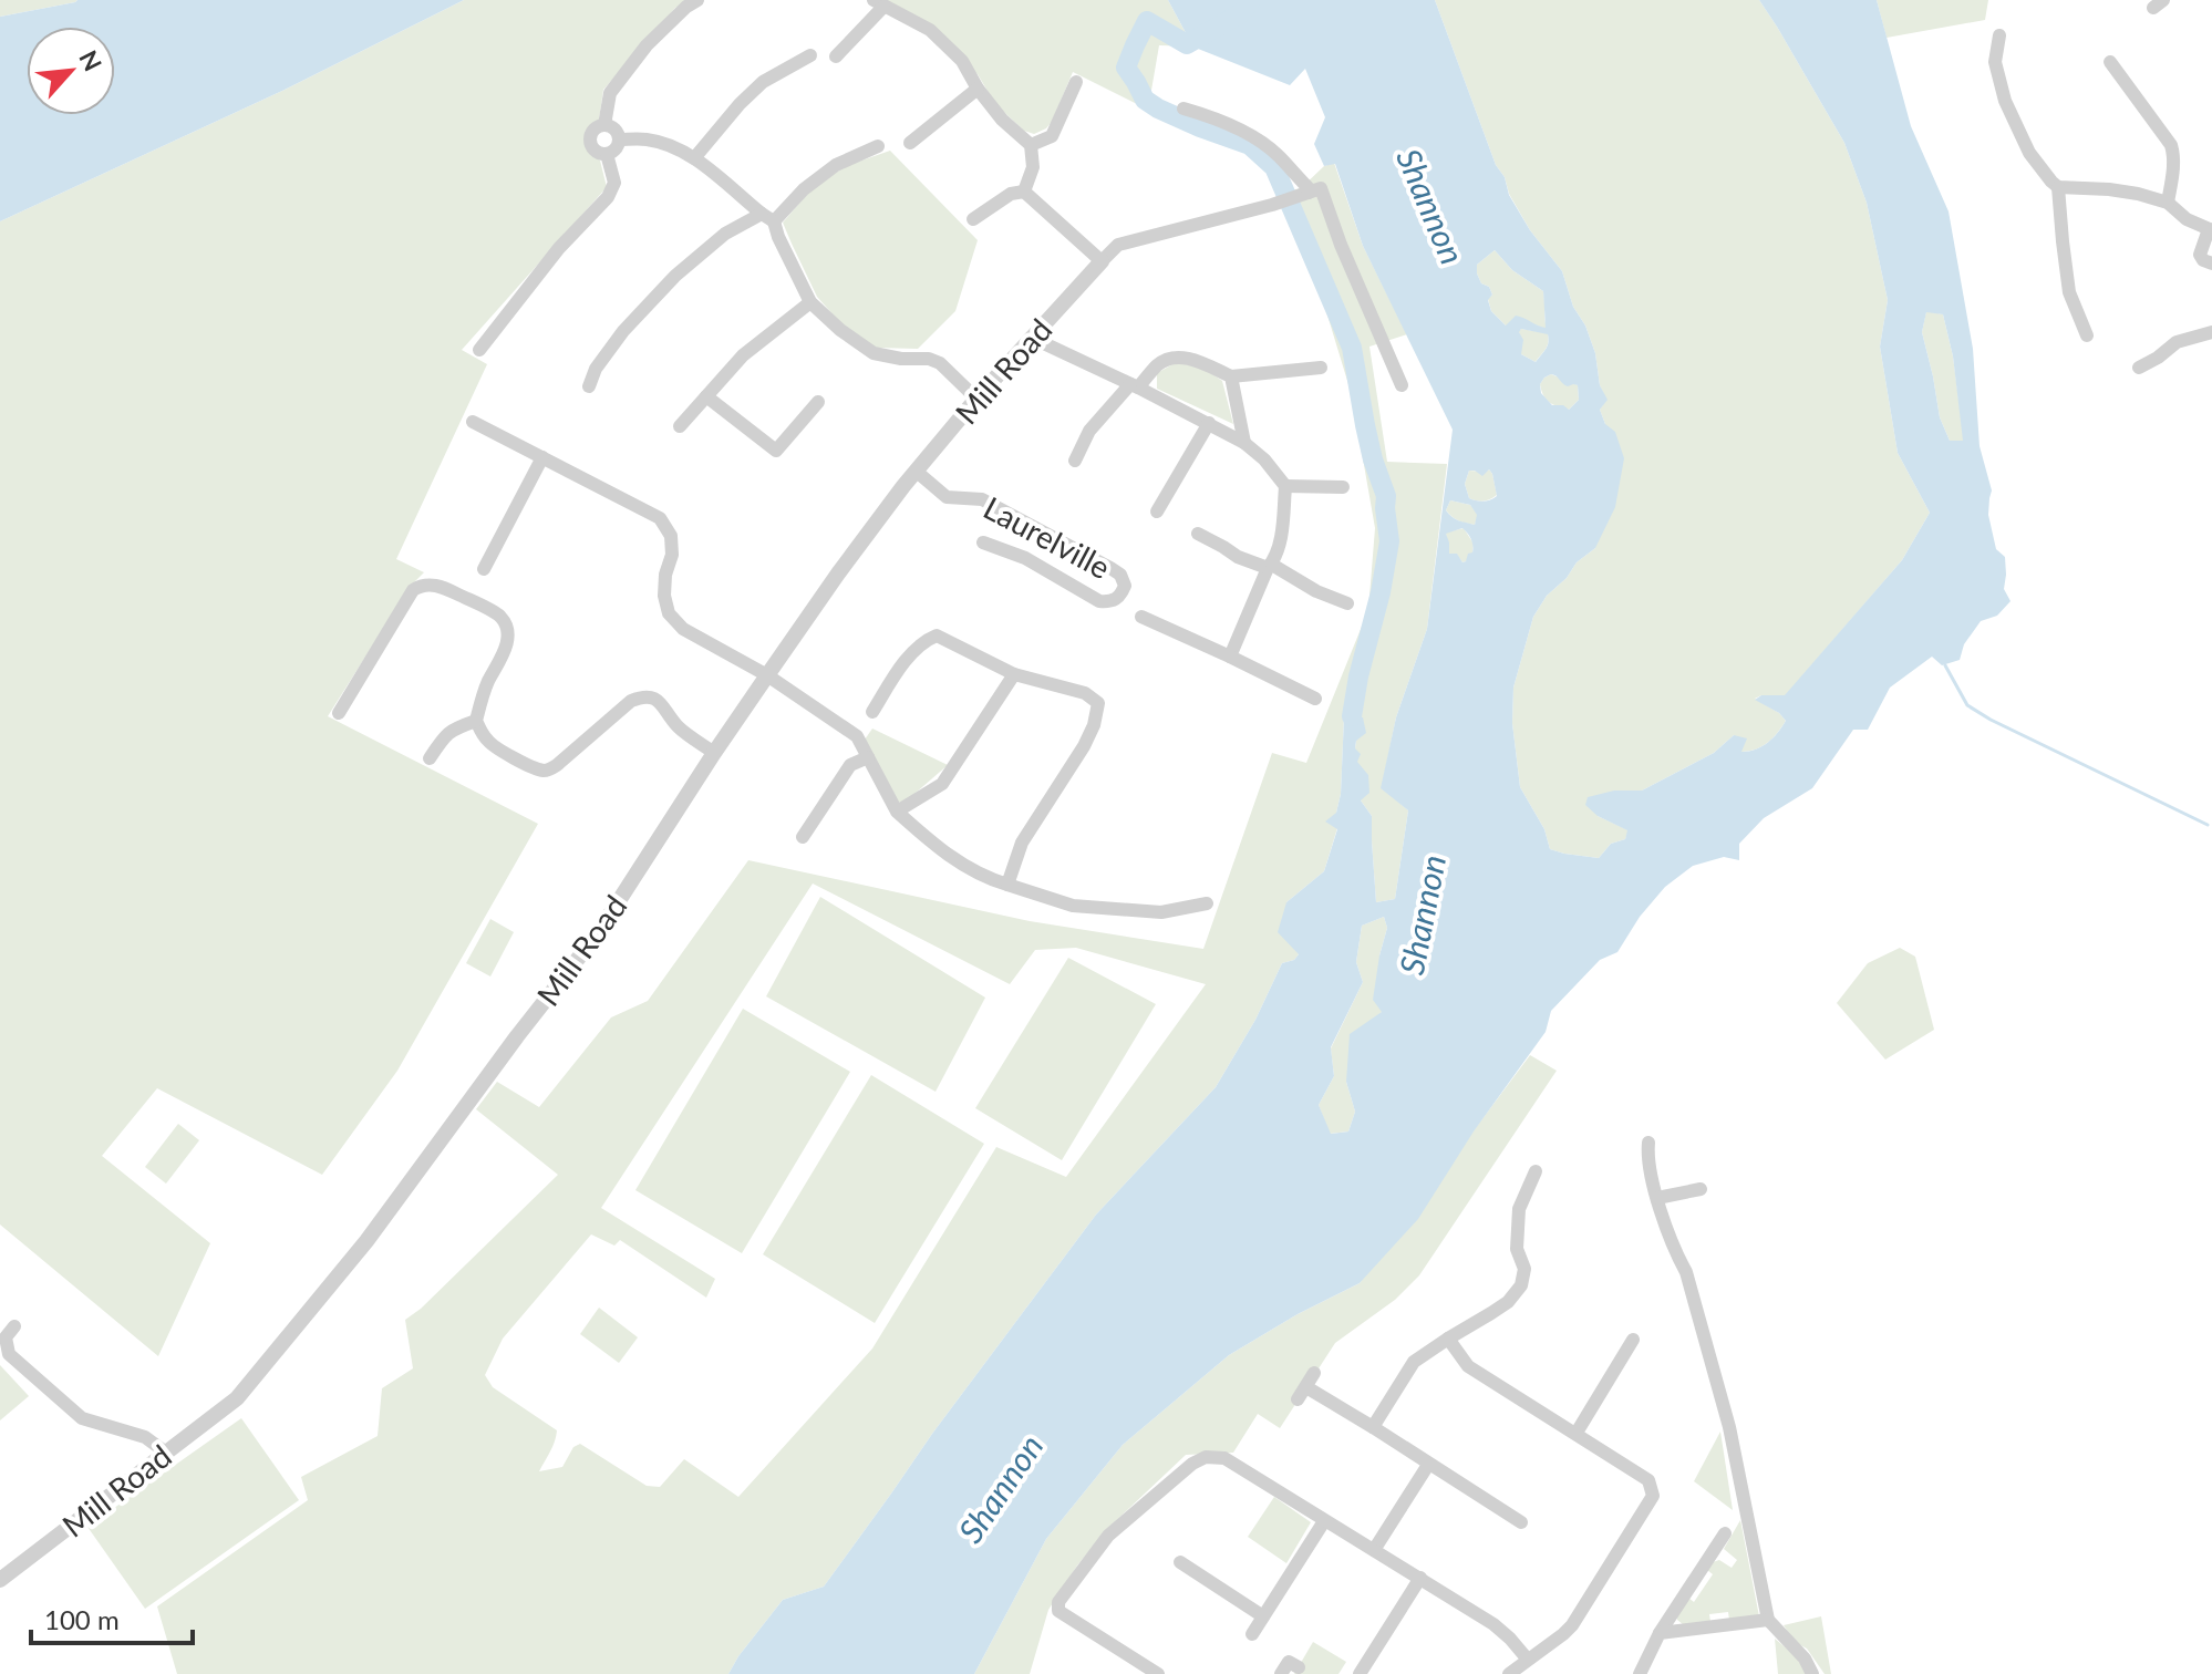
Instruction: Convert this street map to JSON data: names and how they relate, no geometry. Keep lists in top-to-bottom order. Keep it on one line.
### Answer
{"streets":{"street":["Mill Road","Laurelville"]},"crossings":[["Mill Road","Laurelville"]],"water":["Shannon"],"scale_bar":"100 m","north":"top right"}
